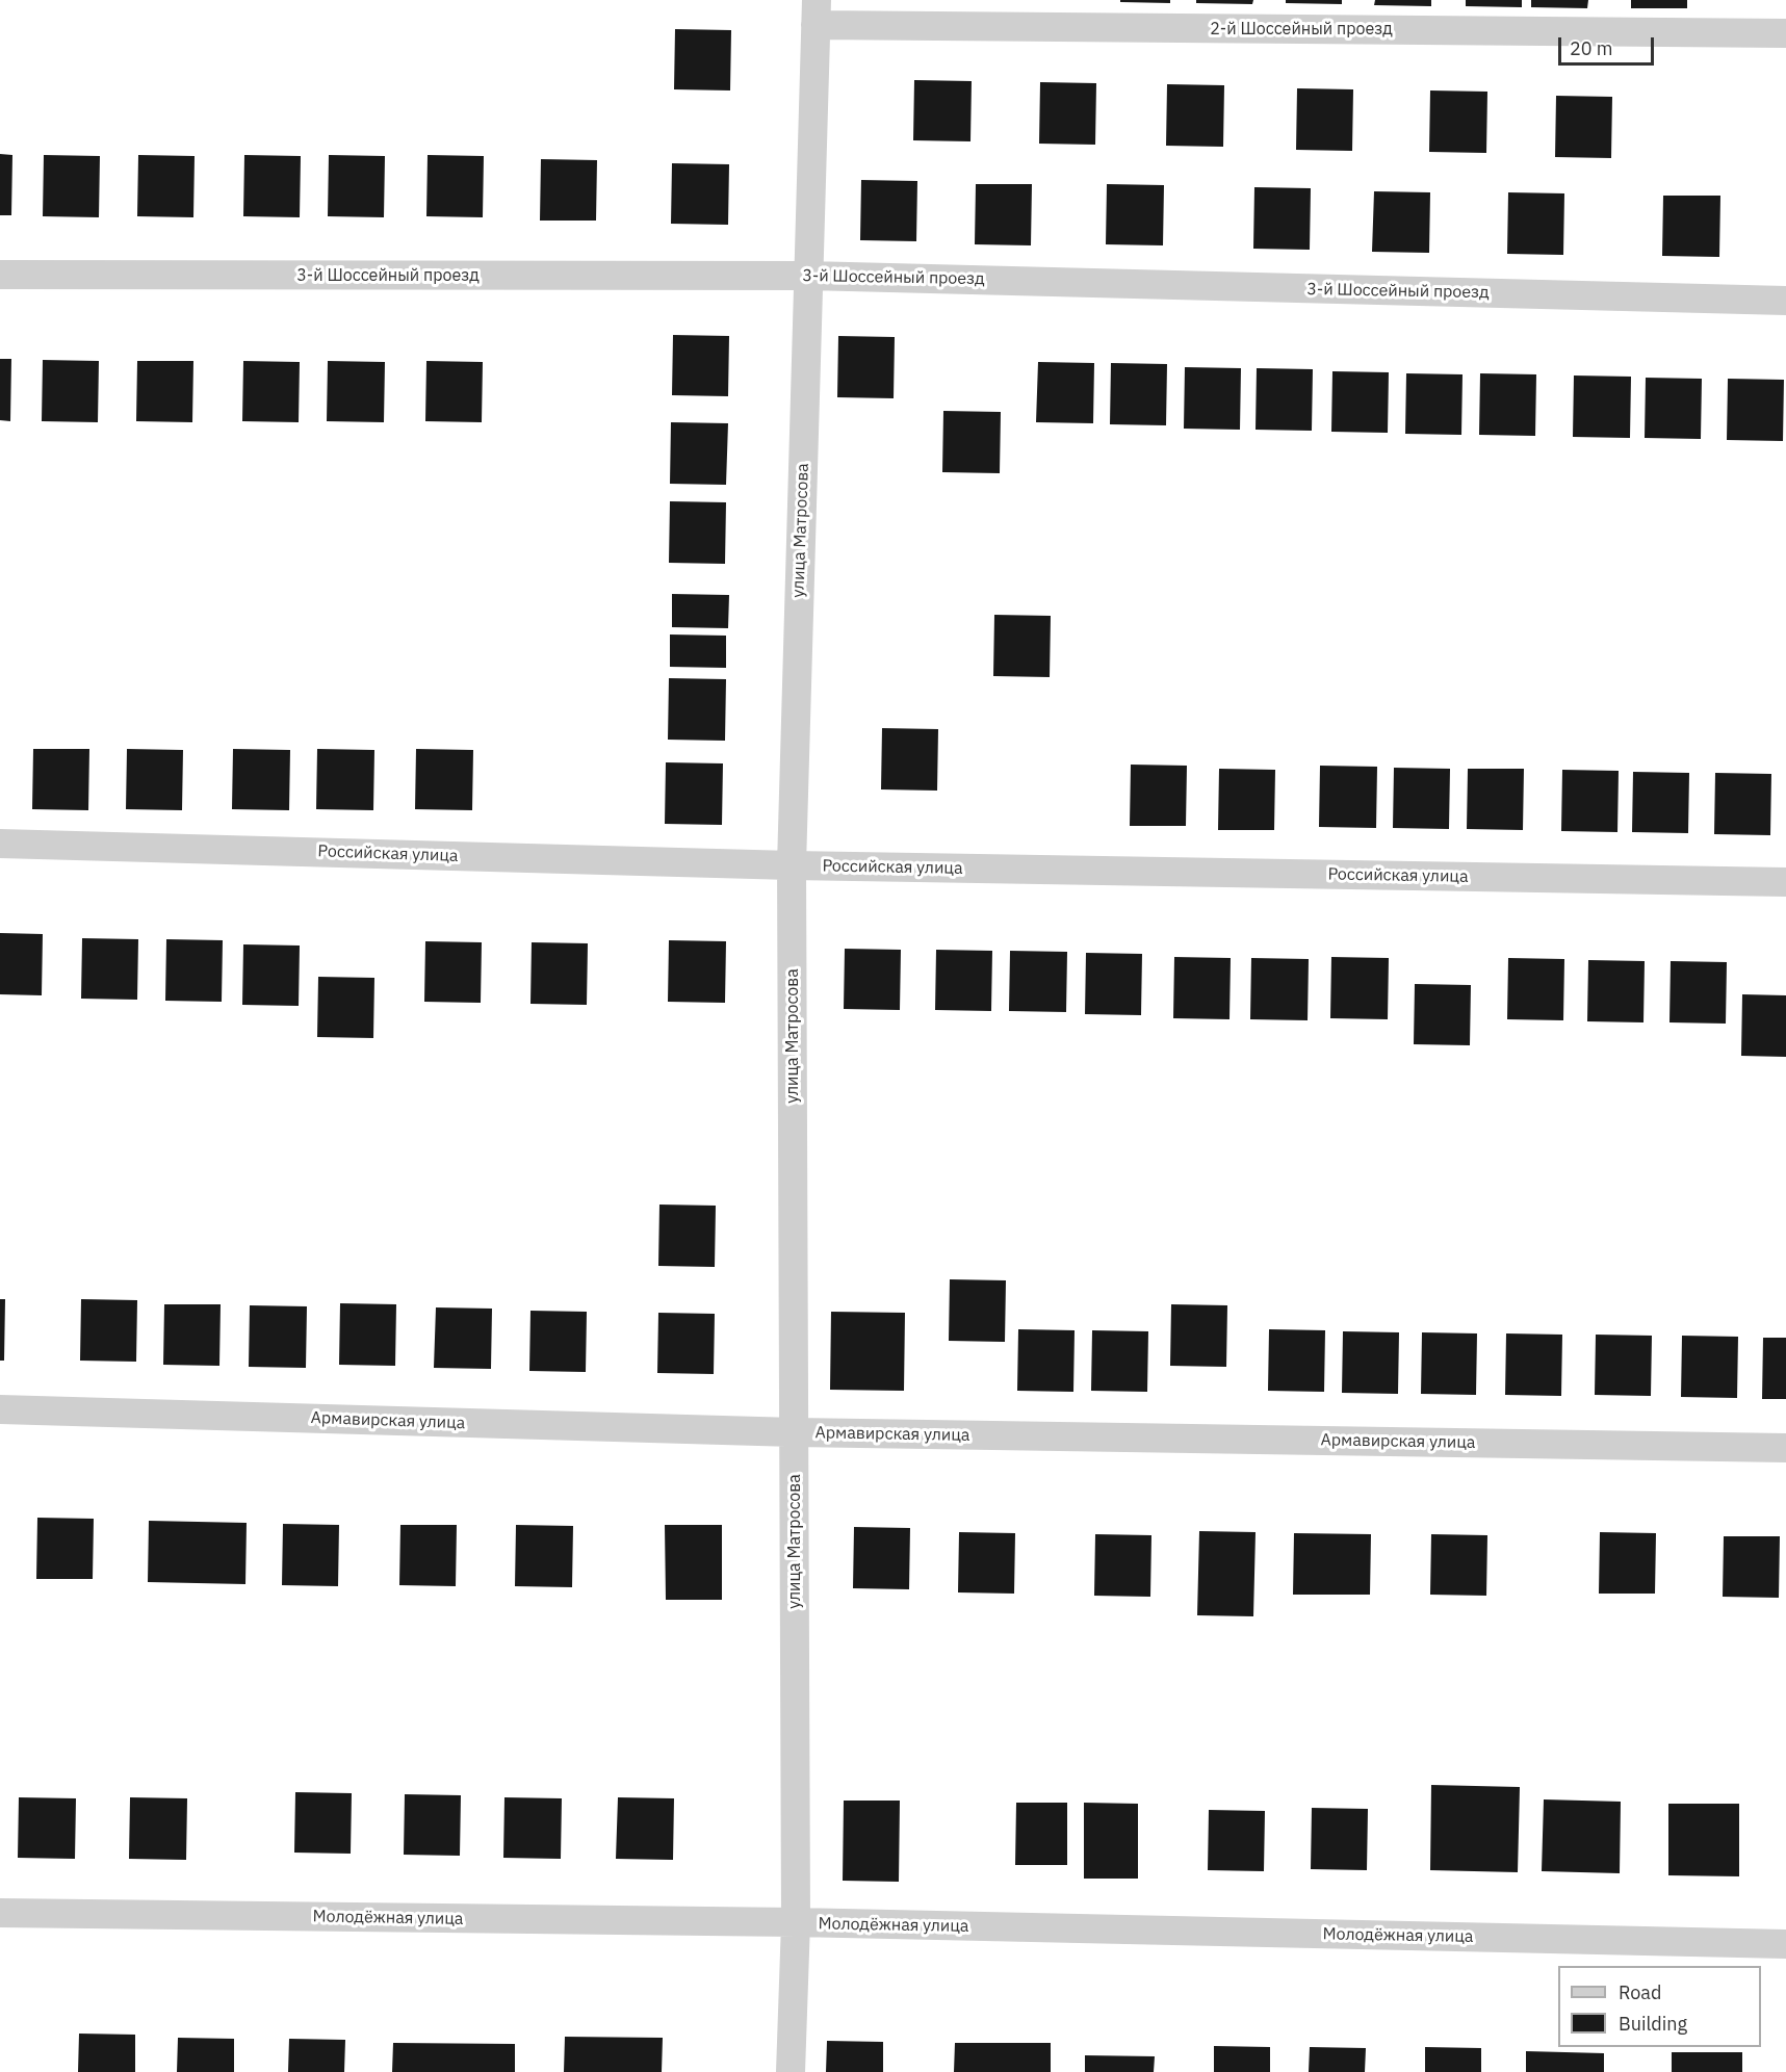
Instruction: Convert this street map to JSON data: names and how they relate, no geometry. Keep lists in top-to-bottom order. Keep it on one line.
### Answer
{"streets":{"street":["2-й Шоссейный проезд","3-й Шоссейный проезд","улица Матросова","Российская улица","Армавирская улица","Молодёжная улица"]},"crossings":[["2-й Шоссейный проезд","улица Матросова"],["3-й Шоссейный проезд","улица Матросова"],["улица Матросова","Российская улица"],["улица Матросова","Армавирская улица"],["улица Матросова","Молодёжная улица"]],"legend":["Road","Building"],"scale_bar":"20 m"}
